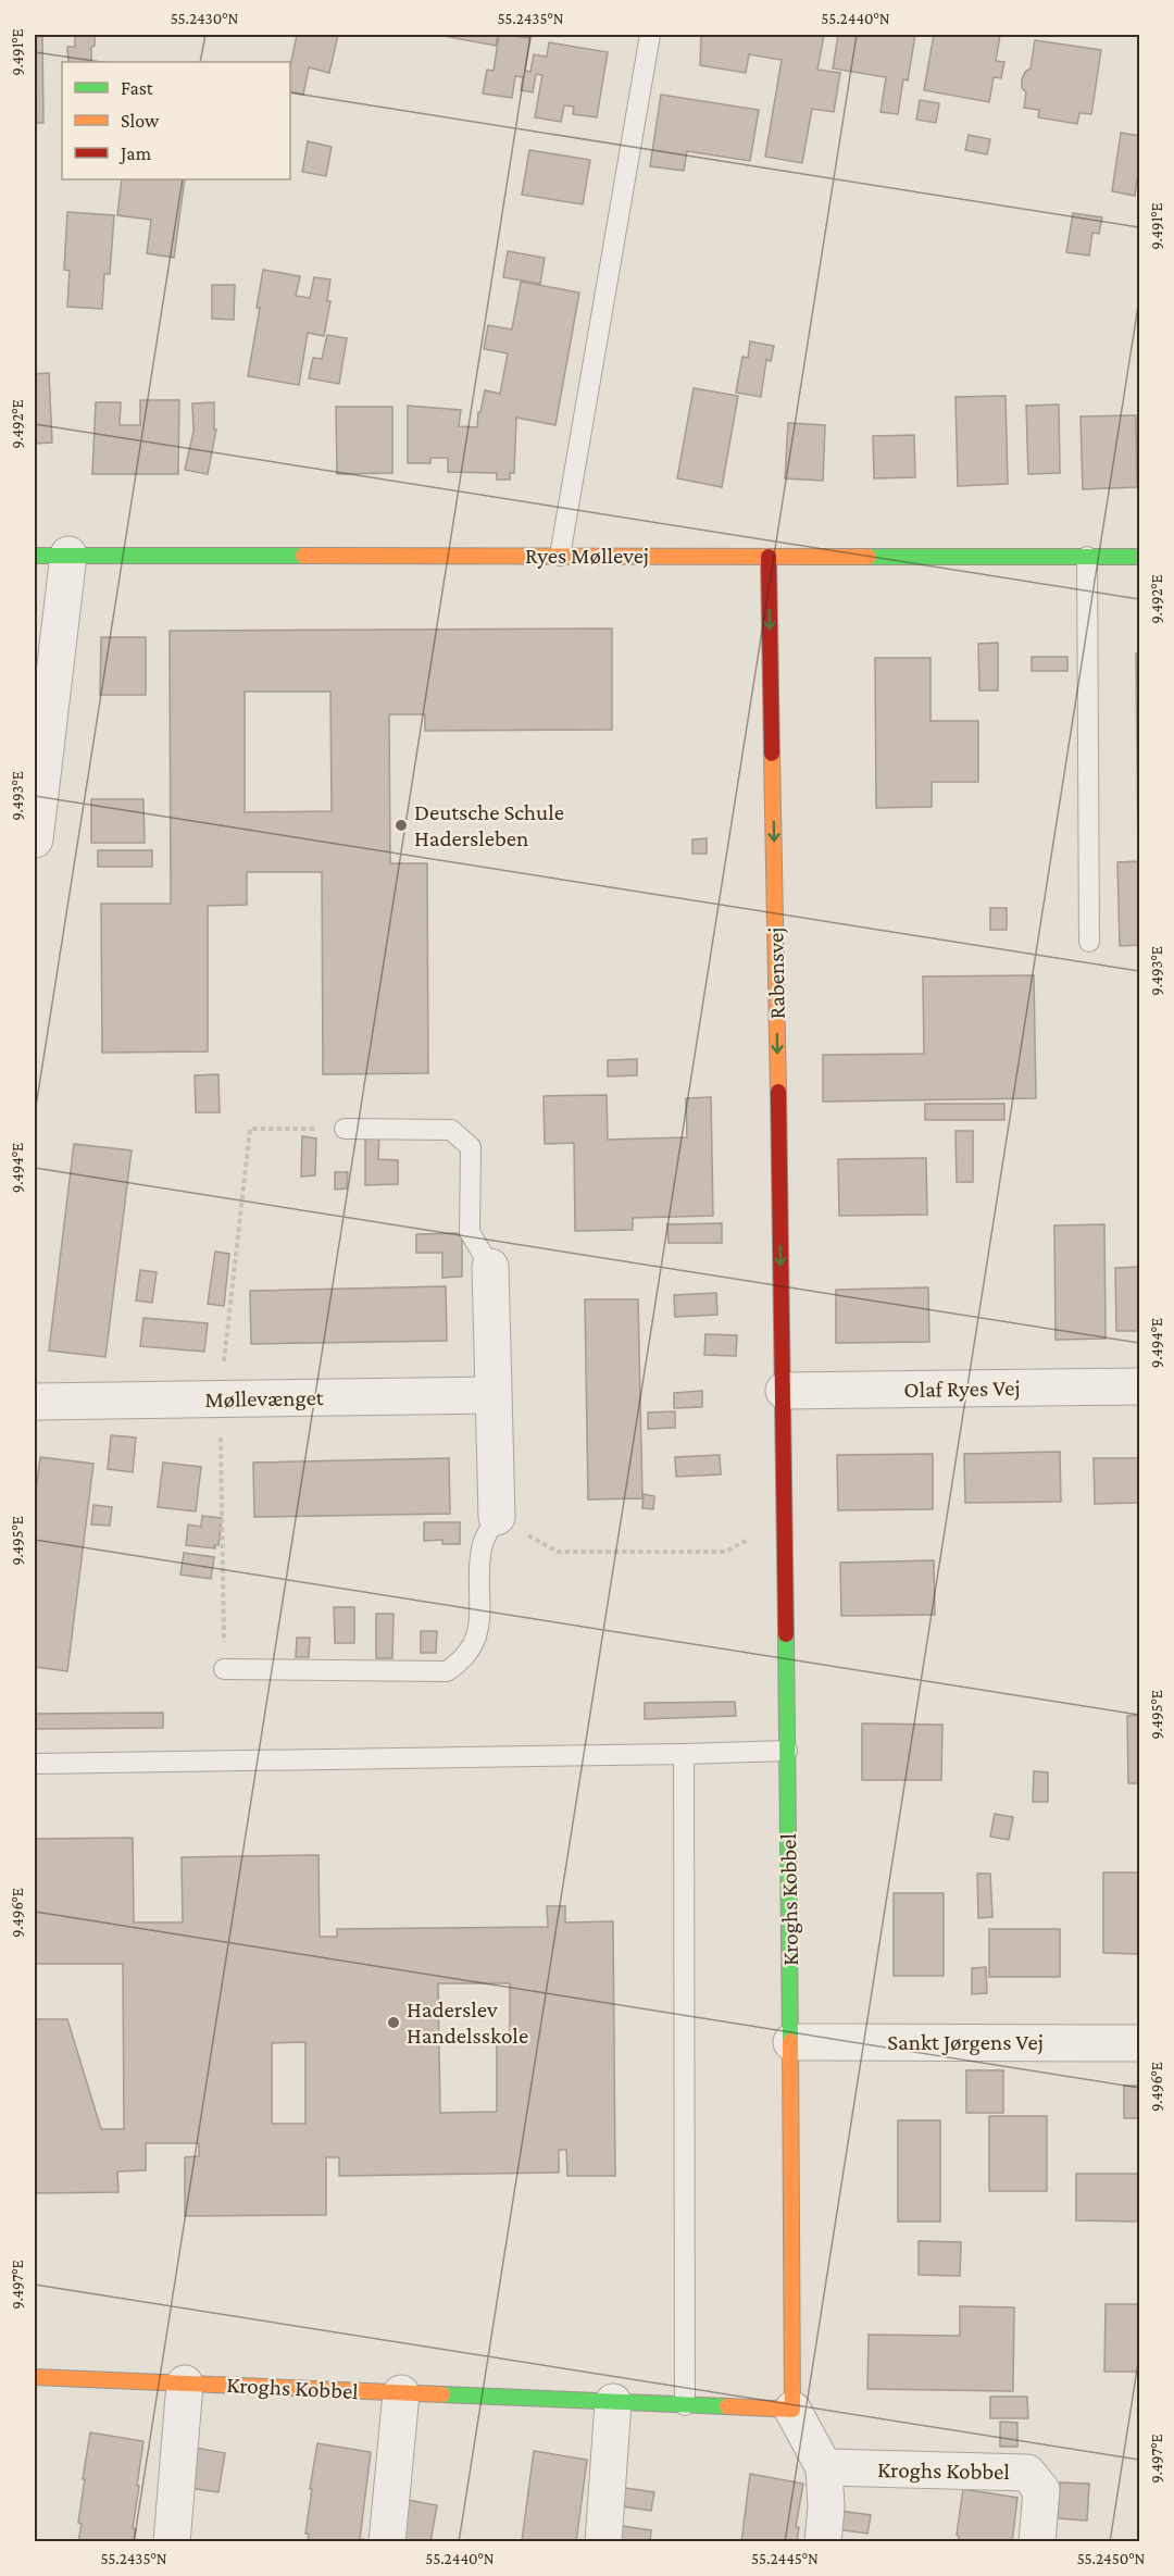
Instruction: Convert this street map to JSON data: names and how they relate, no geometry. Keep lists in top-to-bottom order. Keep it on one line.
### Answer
{"streets":{"street":["Ryes Møllevej","Rabensvej","Olaf Ryes Vej","Møllevænget","Kroghs Kobbel","Sankt Jørgens Vej"]},"crossings":[["Ryes Møllevej","Rabensvej"],["Rabensvej","Olaf Ryes Vej"],["Rabensvej","Kroghs Kobbel"],["Olaf Ryes Vej","Kroghs Kobbel"],["Kroghs Kobbel","Sankt Jørgens Vej"]],"one_way":["Rabensvej"],"places":["Deutsche Schule Hadersleben","Haderslev Handelsskole"],"legend":["Fast","Slow","Jam"],"coordinates":["55.2430°N","55.2435°N","55.2440°N","9.491°E","9.492°E","9.493°E","9.494°E","9.495°E","9.496°E","9.497°E","55.2445°N","55.2450°N"]}
